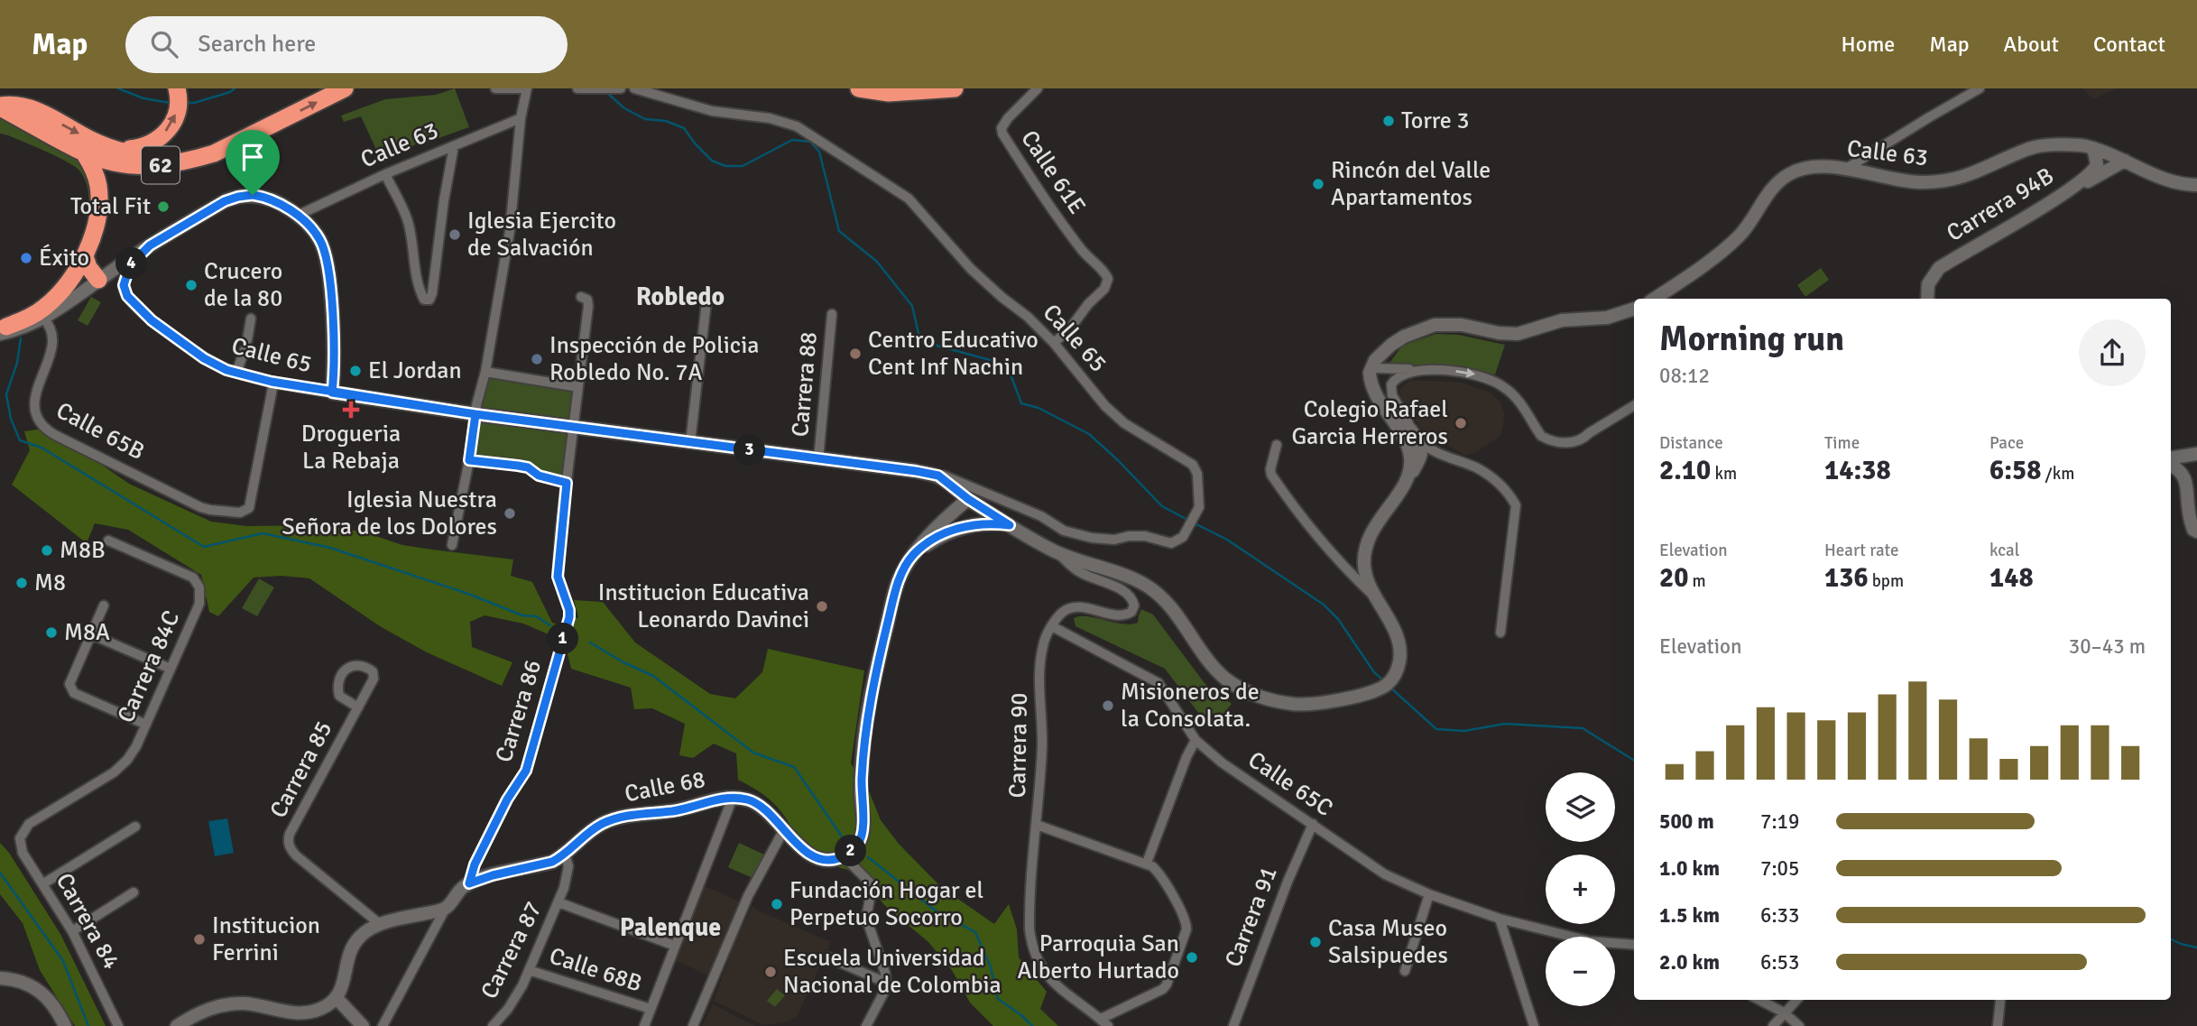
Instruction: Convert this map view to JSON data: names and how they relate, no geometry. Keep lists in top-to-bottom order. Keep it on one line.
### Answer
{"streets":{"highway":["62"],"main road":["Calle 63","Carrera 94B","Calle 65","Carrera 86","Calle 68"],"street":["Calle 61E","Carrera 88","Calle 65B","Carrera 84C","Carrera 90","Carrera 85","Calle 65C","Carrera 91","Carrera 84","Carrera 87","Calle 68B"]},"crossings":[["Calle 63","Carrera 94B"],["Calle 61E","Calle 65"],["Calle 65","Carrera 88"],["Calle 65","Calle 65B"],["Calle 65","Carrera 86"],["Carrera 84C","Carrera 84"],["Carrera 86","Calle 68"],["Carrera 90","Calle 65C"],["Calle 65C","Carrera 91"],["Calle 68","Carrera 87"],["Carrera 87","Calle 68B"]],"districts":["Robledo","Palenque"],"places":{"other":["Torre 3","Rincón del Valle Apartamentos","Total Fit","Iglesia Ejercito de Salvación","Éxito","Crucero de la 80","Centro Educativo Cent Inf Nachin","Inspección de Policia Robledo No. 7A","El Jordan","Colegio Rafael Garcia Herreros","Iglesia Nuestra Señora de los Dolores","M8B","M8","Institucion Educativa Leonardo Davinci","M8A","Misioneros de la Consolata.","Fundación Hogar el Perpetuo Socorro","Institucion Ferrini","Casa Museo Salsipuedes","Parroquia San Alberto Hurtado","Escuela Universidad Nacional de Colombia"],"health":["Drogueria La Rebaja"]},"page":{"header":"Map","search":"Search here","nav":["Home","Map","About","Contact"],"pins":["4","3","1","2"],"heading":["Morning run","08:12"],"stats":[["Distance","2.10 km"],["Time","14:38"],["Pace","6:58 /km"],["Elevation","20 m"],["Heart rate","136 bpm"],["kcal","148"]],"chart":["Elevation","30–43 m"],"map_buttons":["+","−"],"list":[{"name":"500 m","note":"7:19"},{"name":"1.0 km","note":"7:05"},{"name":"1.5 km","note":"6:33"},{"name":"2.0 km","note":"6:53"}]}}
